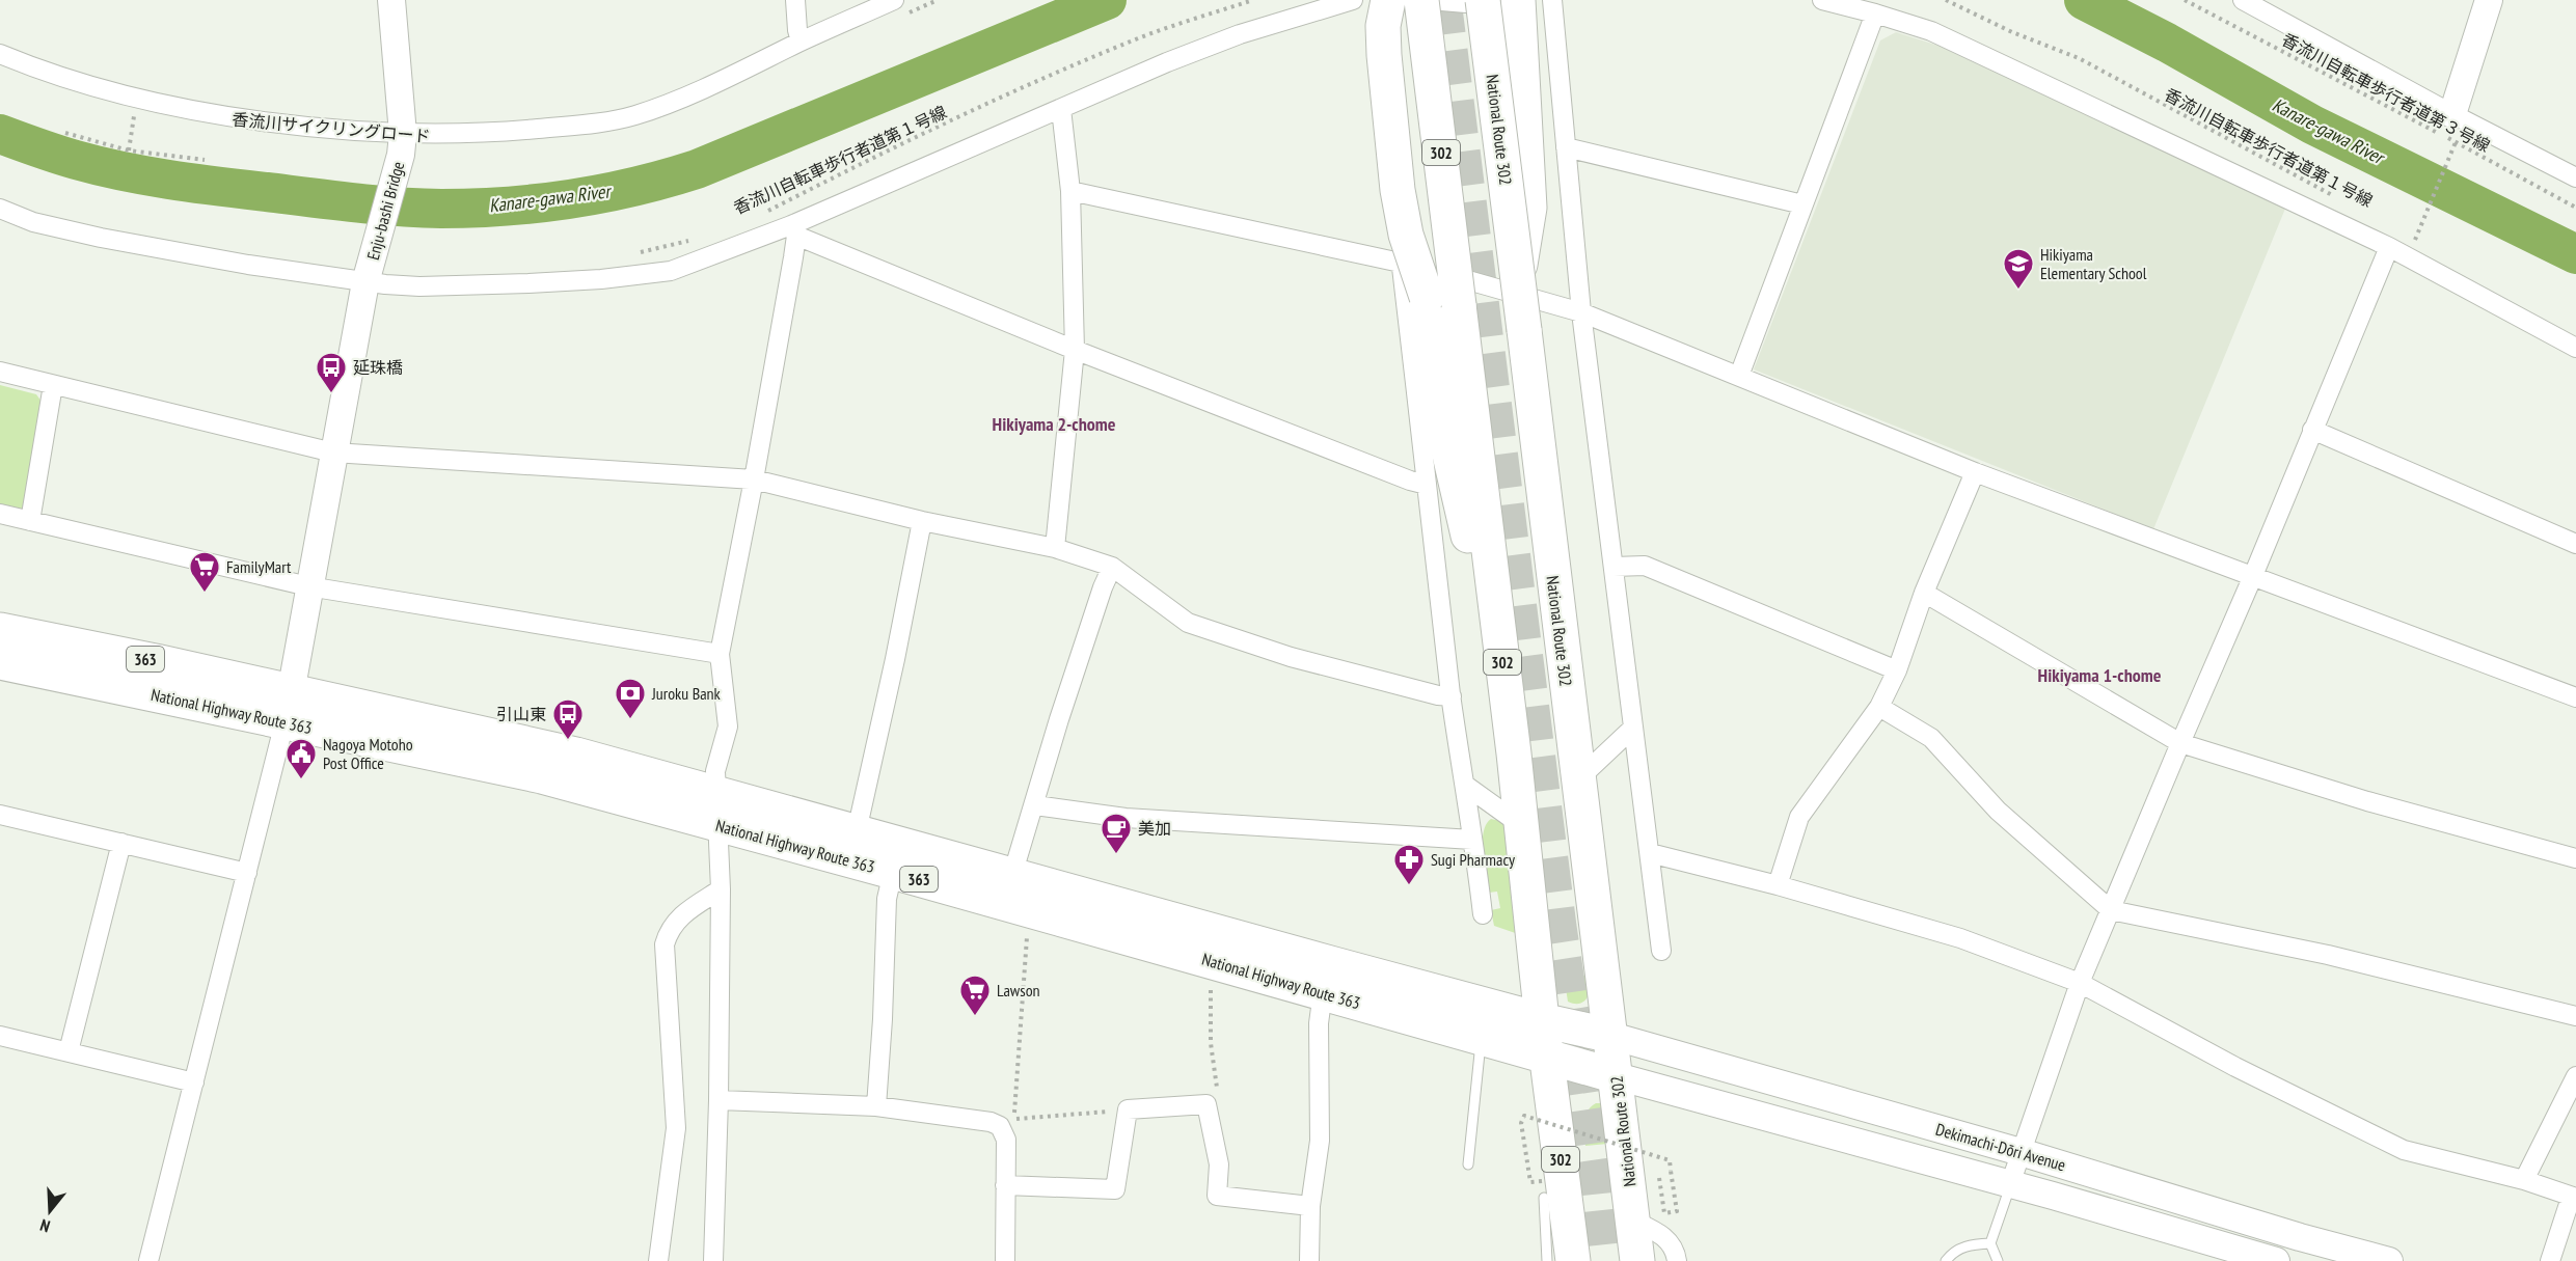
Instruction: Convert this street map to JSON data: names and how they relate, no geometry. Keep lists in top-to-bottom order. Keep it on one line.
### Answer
{"streets":{"highway":["National Route 302","302","363","National Highway Route 363"],"main road":["Enju-bashi Bridge","Dekimachi-Dōri Avenue"],"path":["香流川自転車歩行者道第３号線","香流川自転車歩行者道第１号線"]},"crossings":[["National Route 302","National Highway Route 363"],["National Route 302","Dekimachi-Dōri Avenue"],["302","National Highway Route 363"],["Enju-bashi Bridge","National Highway Route 363"],["National Highway Route 363","Dekimachi-Dōri Avenue"]],"districts":["Hikiyama 2-chome","Hikiyama 1-chome"],"water":["Kanare-gawa River"],"places":{"school or university":["Hikiyama Elementary School"],"bus stop":["延珠橋","引山東"],"supermarket":["FamilyMart","Lawson"],"bank":["Juroku Bank"],"public building":["Nagoya Motoho Post Office"],"cafe":["美加"],"pharmacy":["Sugi Pharmacy"]},"north":"bottom"}
